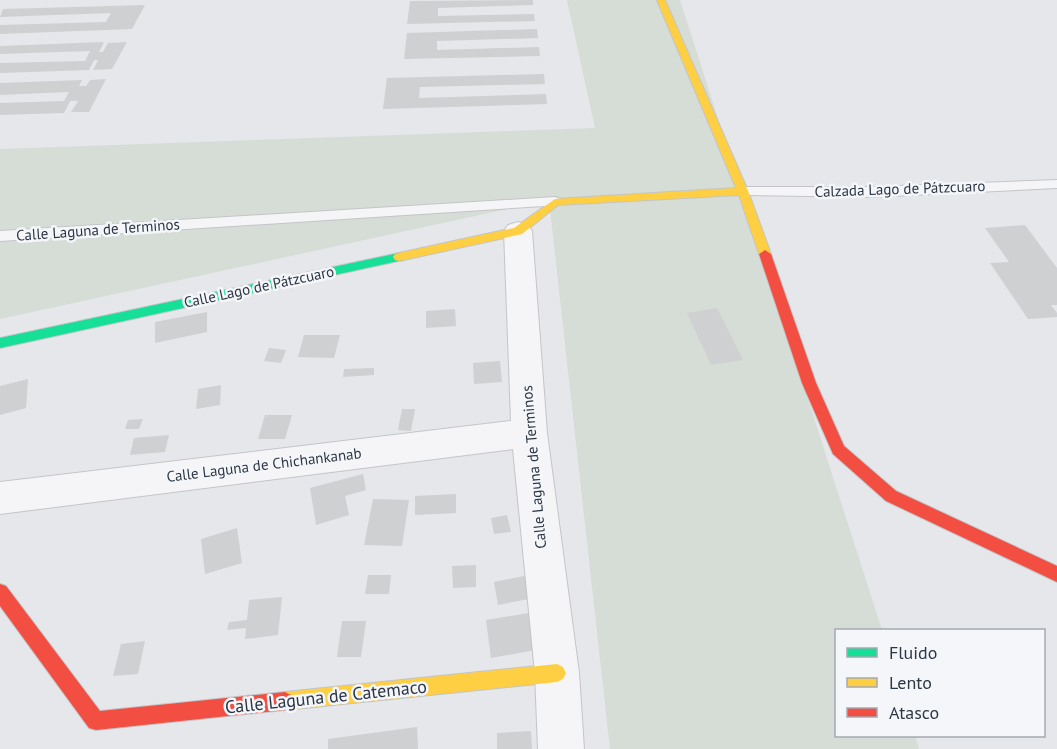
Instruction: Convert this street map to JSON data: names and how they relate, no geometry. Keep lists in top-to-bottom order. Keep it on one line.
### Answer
{"streets":{"street":["Calle Laguna de Terminos","Calle Lago de Pátzcuaro","Calle Laguna de Chichankanab","Calle Laguna de Catemaco"],"lane":["Calzada Lago de Pátzcuaro"]},"crossings":[["Calzada Lago de Pátzcuaro","Calle Laguna de Terminos"],["Calle Laguna de Terminos","Calle Lago de Pátzcuaro"],["Calle Laguna de Terminos","Calle Laguna de Chichankanab"],["Calle Laguna de Terminos","Calle Laguna de Catemaco"]],"legend":["Fluido","Lento","Atasco"]}
